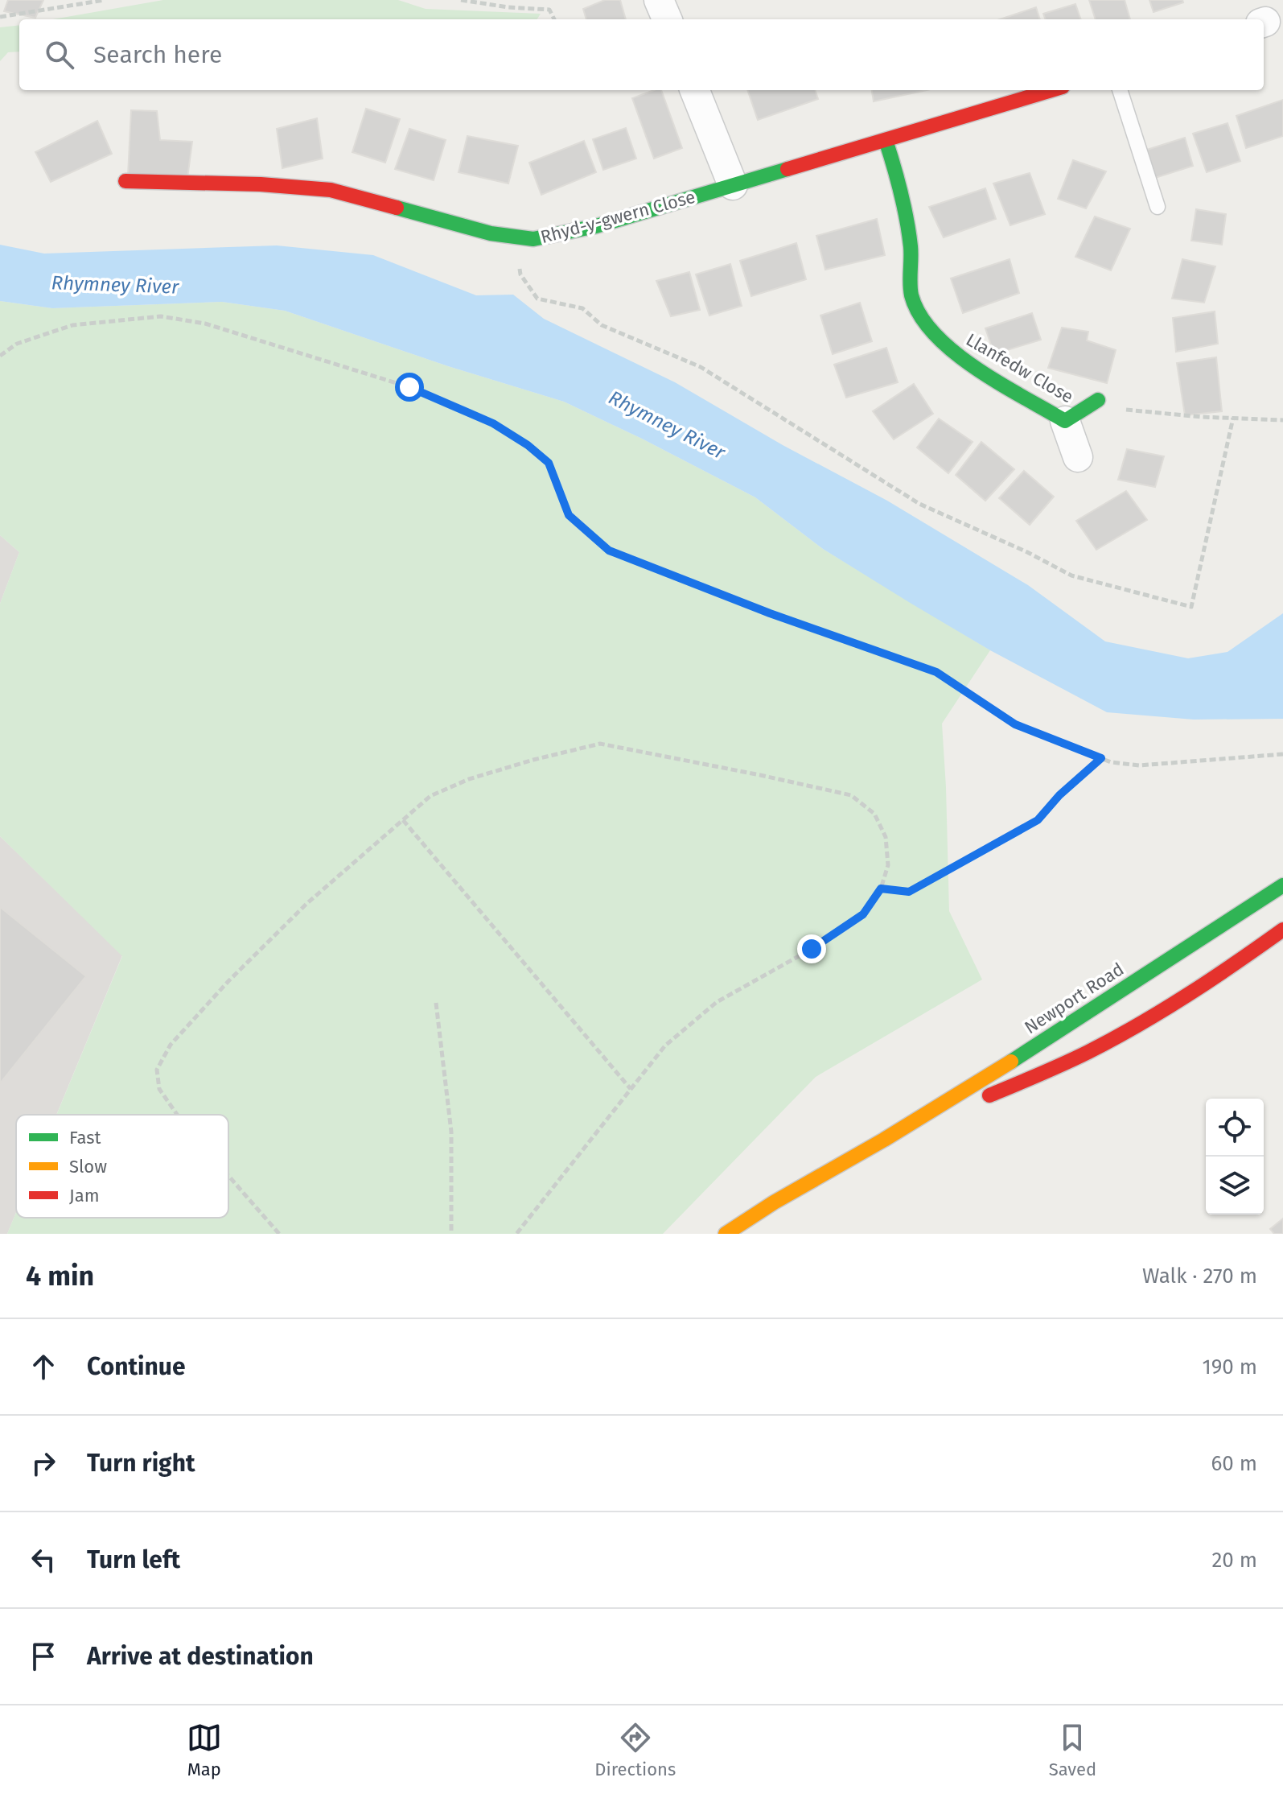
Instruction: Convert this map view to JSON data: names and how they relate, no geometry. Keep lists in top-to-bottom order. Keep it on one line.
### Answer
{"streets":{"street":["Rhyd-y-gwern Close","Llanfedw Close","Newport Road"]},"crossings":[["Rhyd-y-gwern Close","Llanfedw Close"]],"water":["Rhymney River"],"legend":["Fast","Slow","Jam"],"page":{"search":"Search here","heading":["4 min","Walk · 270 m"],"list":[["Continue","190 m"],["Turn right","60 m"],["Turn left","20 m"],"Arrive at destination"],"nav":["Map","Directions","Saved"]}}
